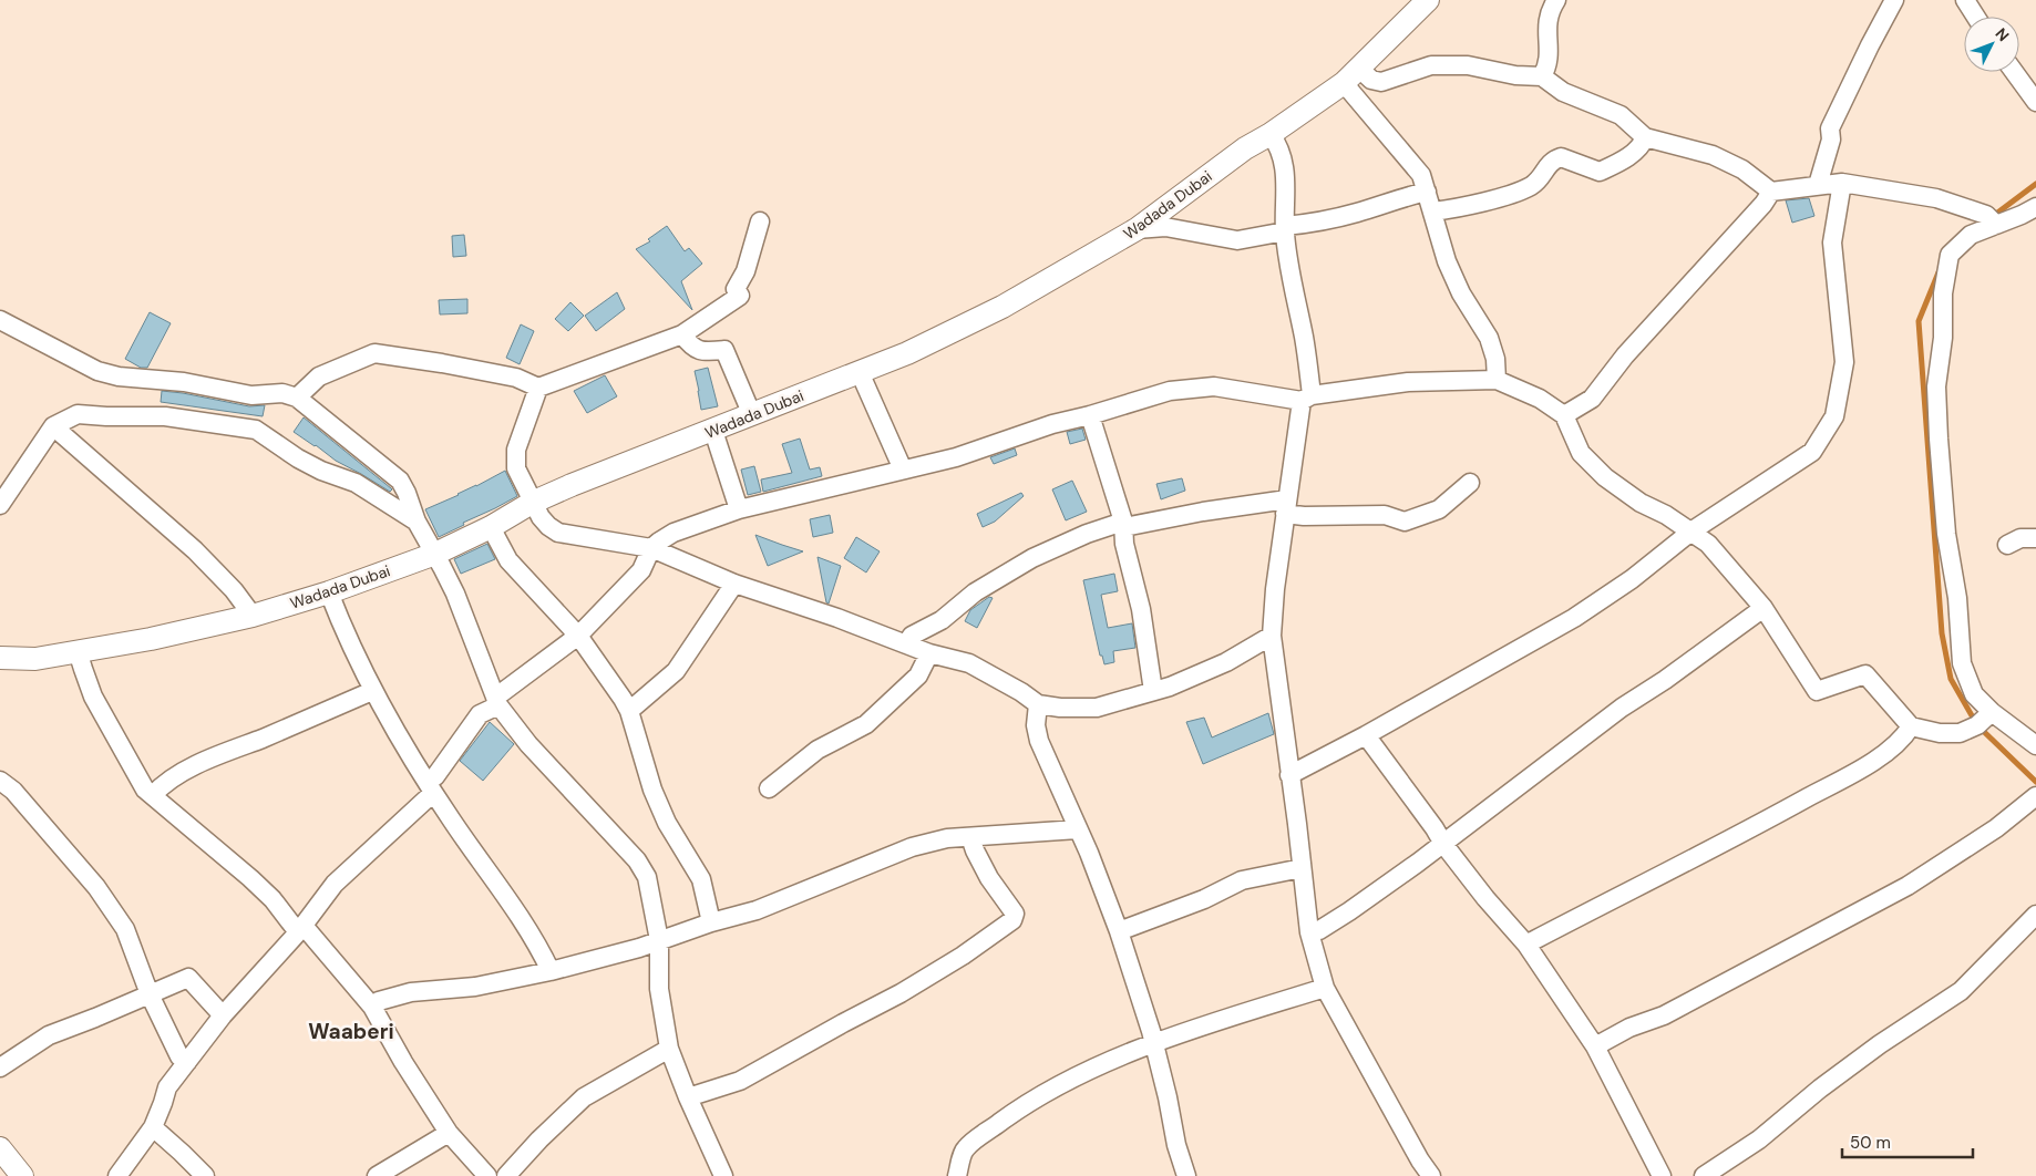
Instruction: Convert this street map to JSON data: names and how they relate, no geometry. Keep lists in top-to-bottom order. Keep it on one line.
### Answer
{"streets":{"street":["Wadada Dubai"]},"districts":["Waaberi"],"scale_bar":"50 m","north":"top right"}
